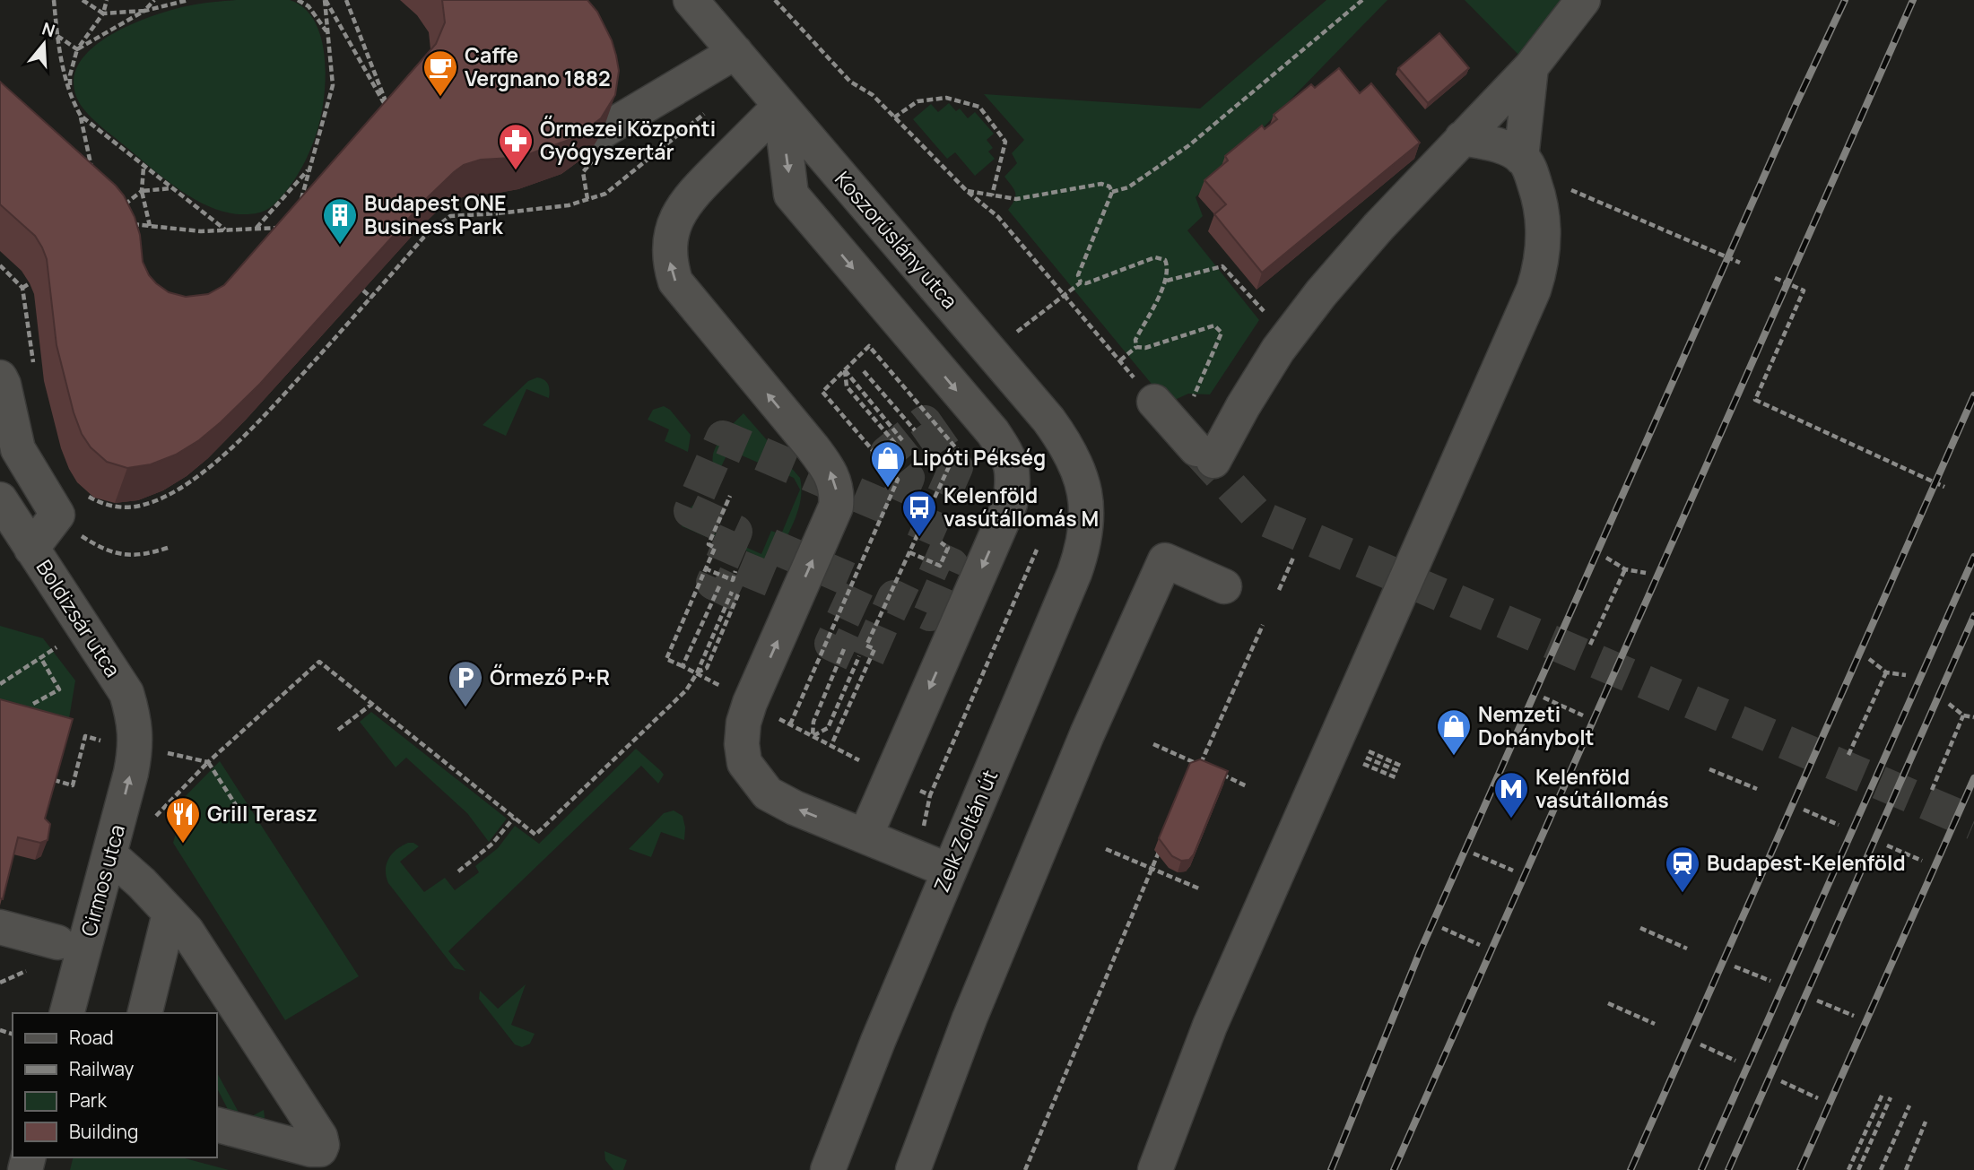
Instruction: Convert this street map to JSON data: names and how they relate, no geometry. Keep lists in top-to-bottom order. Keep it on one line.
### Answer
{"streets":{"street":["Koszorúslány utca","Boldizsár utca","Zelk Zoltán út","Cirmos utca"]},"crossings":[["Koszorúslány utca","Zelk Zoltán út"],["Boldizsár utca","Cirmos utca"]],"one_way":["Cirmos utca"],"places":{"cafe":["Caffe Vergnano 1882"],"pharmacy":["Őrmezei Központi Gyógyszertár"],"building":["Budapest ONE Business Park"],"shop":["Lipóti Pékség","Nemzeti Dohánybolt"],"bus stop":["Kelenföld vasútállomás M"],"parking":["Őrmező P+R"],"metro station":["Kelenföld vasútállomás"],"restaurant":["Grill Terasz"],"station":["Budapest-Kelenföld"]},"legend":["Road","Railway","Park","Building"],"north":"top"}
